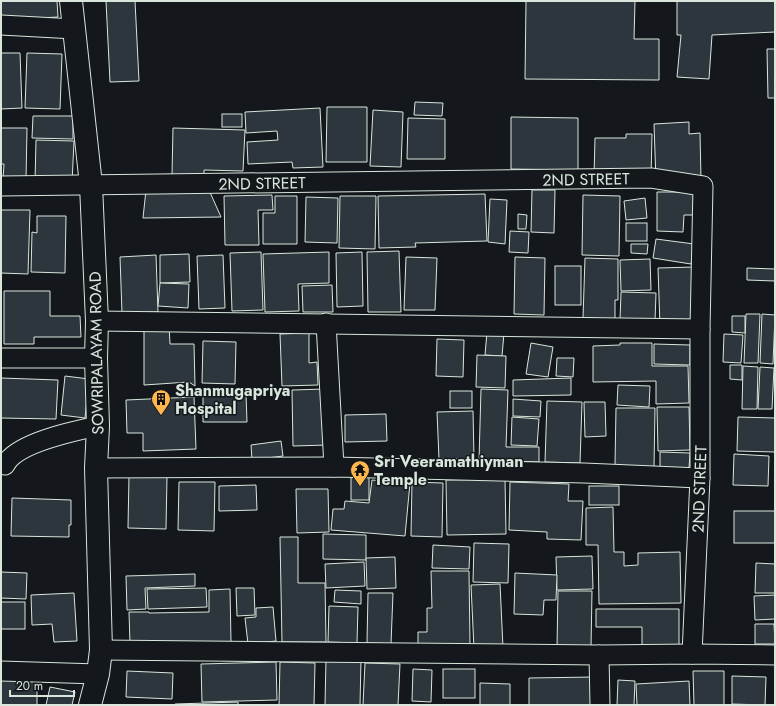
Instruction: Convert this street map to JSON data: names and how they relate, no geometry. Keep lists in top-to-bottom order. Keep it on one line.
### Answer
{"streets":{"street":["2ND STREET","SOWRIPALAYAM ROAD"]},"crossings":[["2ND STREET","SOWRIPALAYAM ROAD"]],"places":{"building":["Shanmugapriya Hospital"],"temple":["Sri Veeramathiyman Temple"]},"scale_bar":"20 m"}
